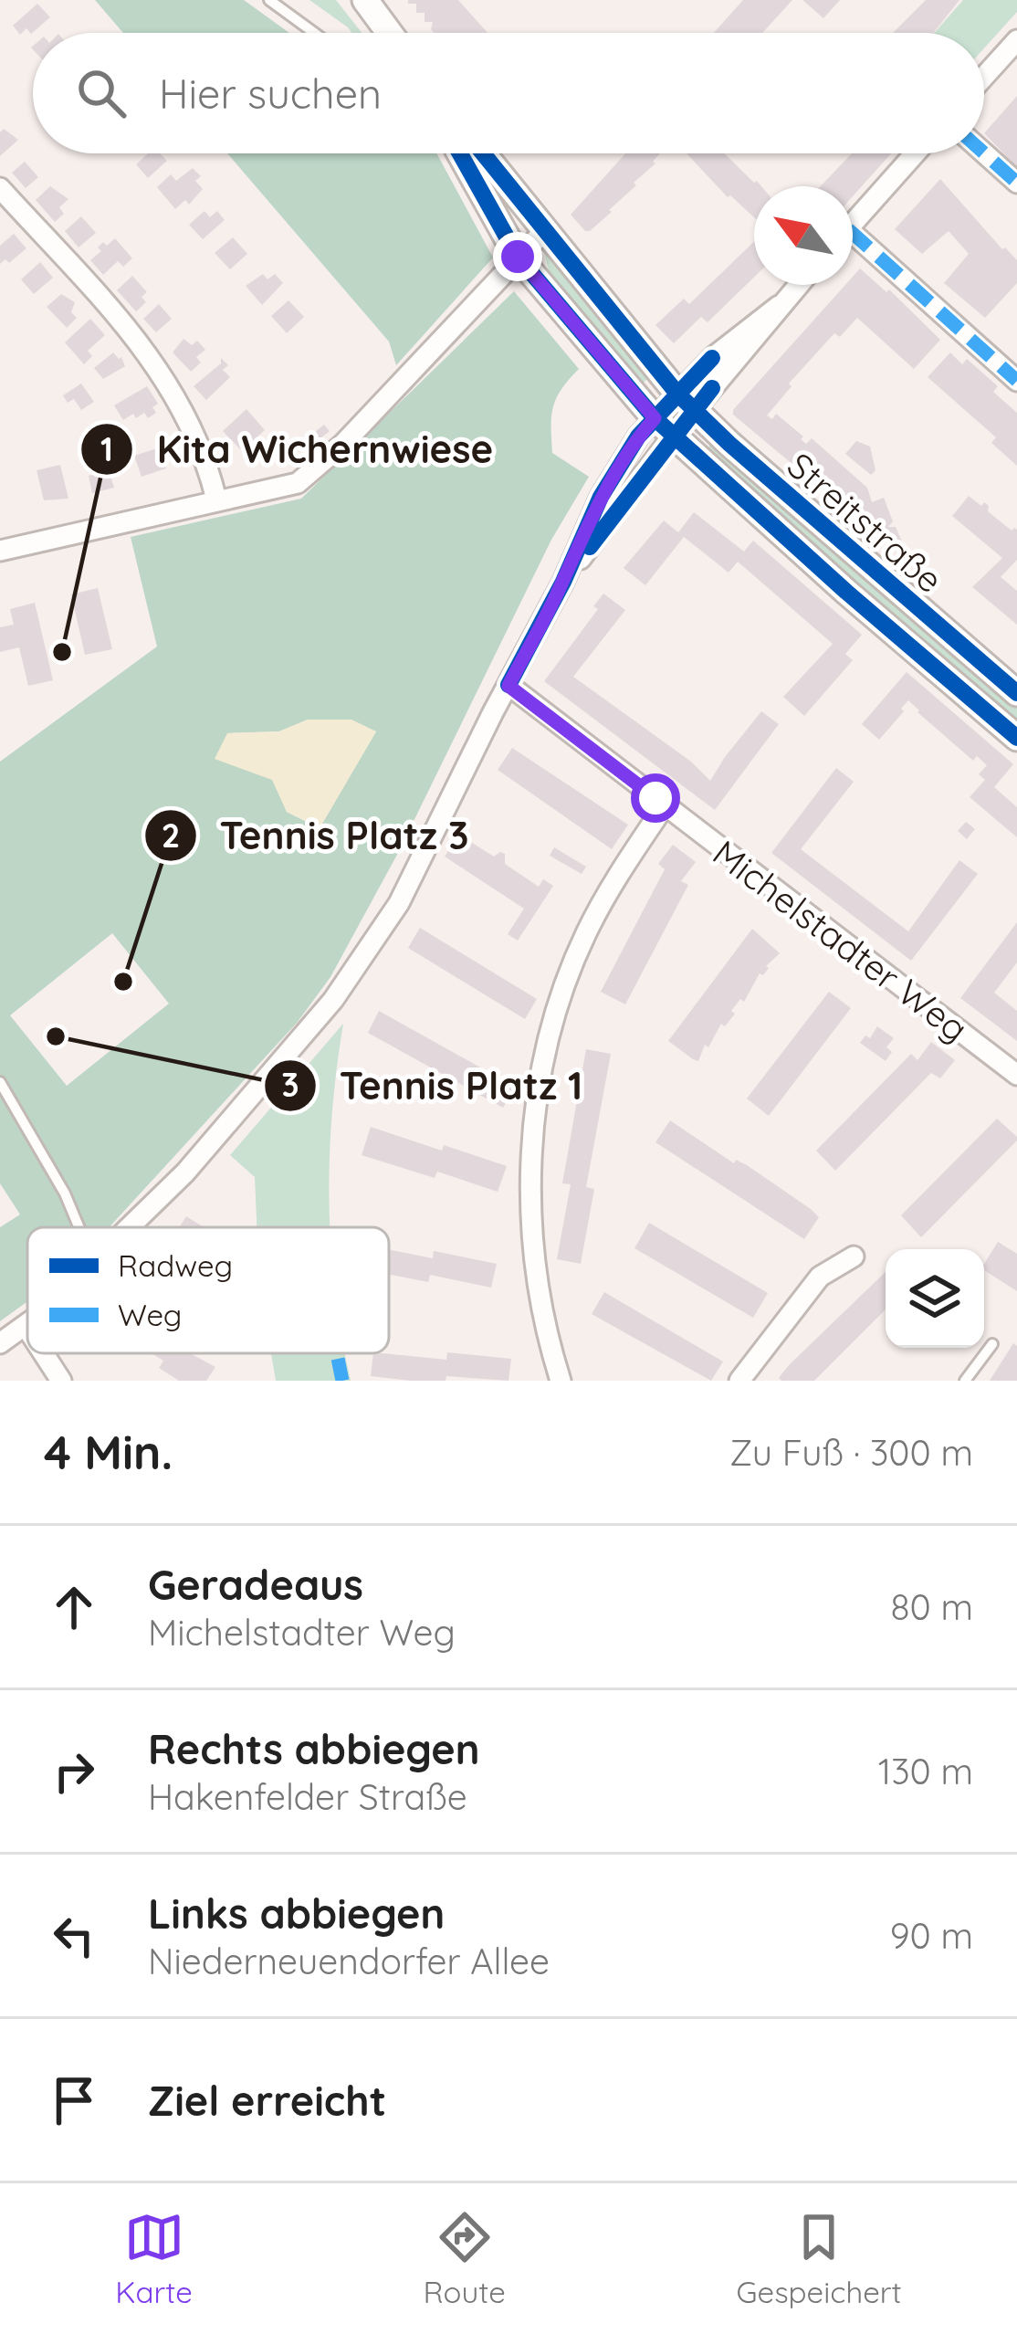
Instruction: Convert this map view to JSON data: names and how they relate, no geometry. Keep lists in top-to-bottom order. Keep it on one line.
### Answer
{"streets":{"main road":["Streitstraße"],"street":["Michelstadter Weg"]},"places":["Kita Wichernwiese","Tennis Platz 3","Tennis Platz 1"],"legend":["Radweg","Weg"],"north":"top left","page":{"search":"Hier suchen","heading":["4 Min.","Zu Fuß · 300 m"],"list":[["Geradeaus","Michelstadter Weg","80 m"],["Rechts abbiegen","Hakenfelder Straße","130 m"],["Links abbiegen","Niederneuendorfer Allee","90 m"],"Ziel erreicht"],"nav":["Karte","Route","Gespeichert"]}}
